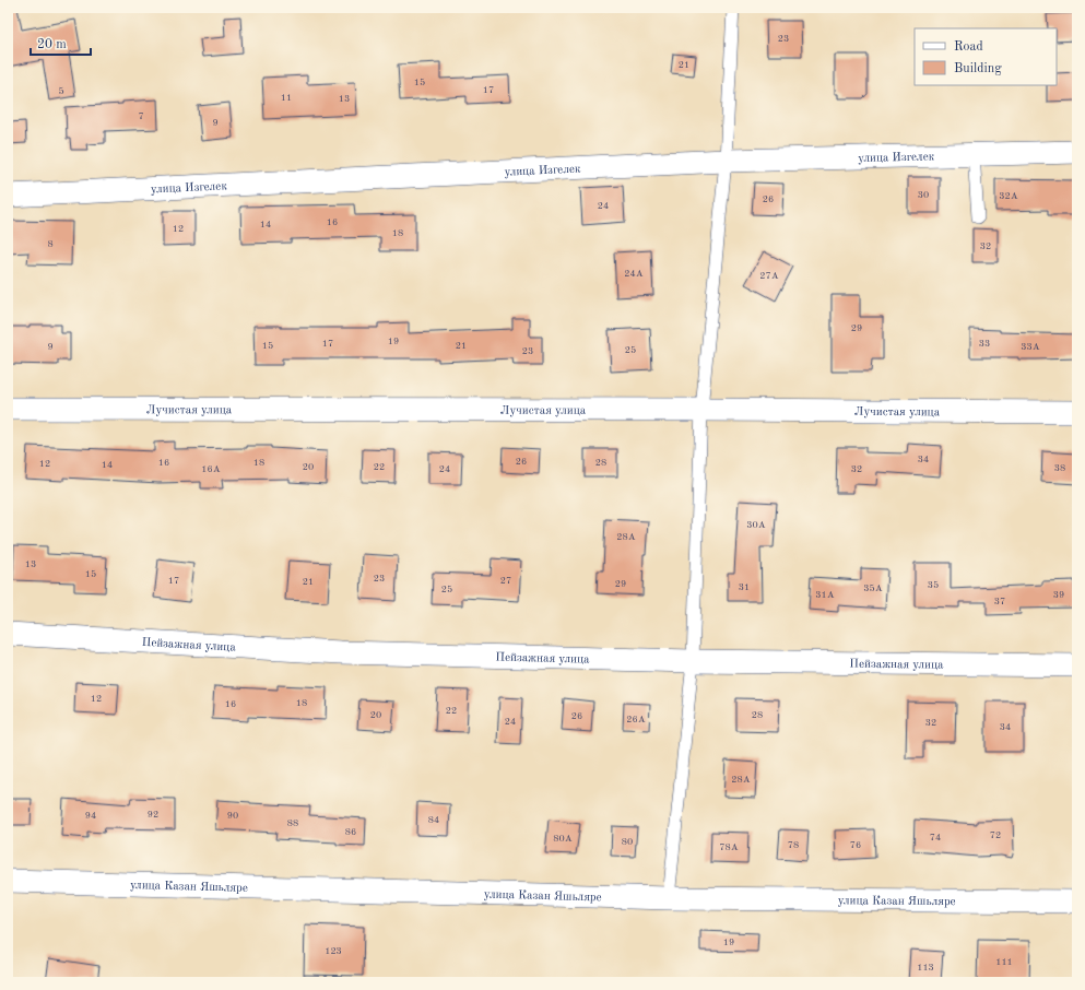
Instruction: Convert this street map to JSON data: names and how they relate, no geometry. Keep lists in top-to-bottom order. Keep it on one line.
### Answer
{"streets":{"street":["улица Изгелек","Лучистая улица","Пейзажная улица","улица Казан Яшьляре"]},"house_numbers":["23","21","15","17","5","11","13","7","9","30","32А","26","24","16","14","12","18","8","32","24А","27А","29","19","17","33","15","21","9","33А","25","23","34","26","16","18","28","12","14","20","22","38","16А","24","32","30А","28А","13","15","23","17","27","21","29","35","31","35А","25","31А","39","37","12","18","16","22","20","28","26","26А","24","32","34","28А","92","94","90","84","88","86","72","74","80А","80","78","76","78А","19","123","111","113"],"legend":["Road","Building"],"scale_bar":"20 m"}
